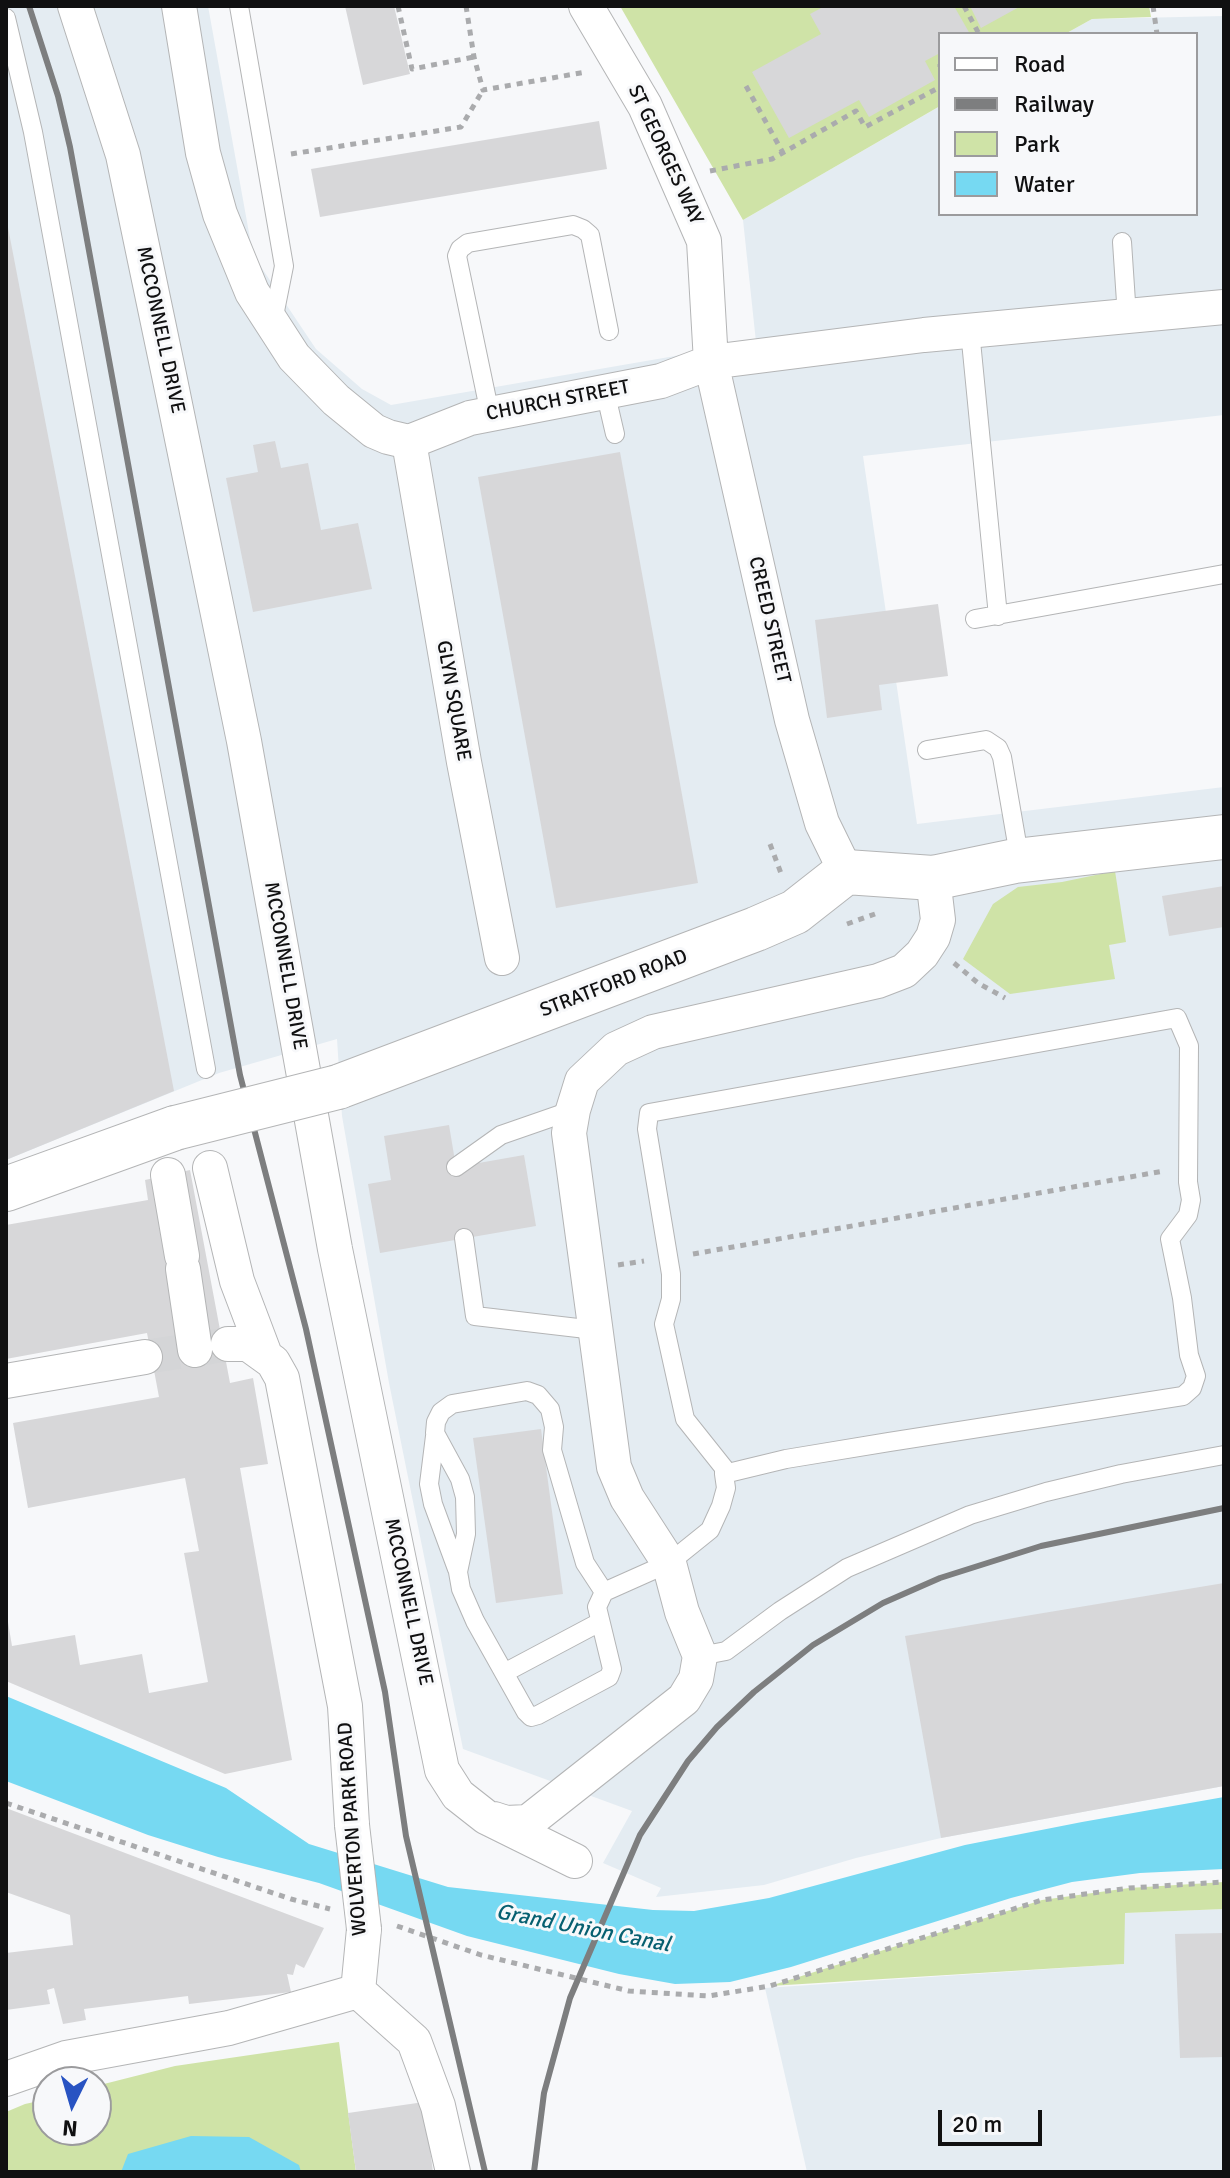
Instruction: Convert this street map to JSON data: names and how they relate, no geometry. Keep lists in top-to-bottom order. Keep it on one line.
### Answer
{"streets":{"street":["ST GEORGES WAY","MCCONNELL DRIVE","CHURCH STREET","CREED STREET","GLYN SQUARE","STRATFORD ROAD","WOLVERTON PARK ROAD"]},"crossings":[["ST GEORGES WAY","CHURCH STREET"],["ST GEORGES WAY","CREED STREET"],["CHURCH STREET","CREED STREET"],["CHURCH STREET","GLYN SQUARE"],["CREED STREET","STRATFORD ROAD"]],"water":["Grand Union Canal"],"legend":["Road","Railway","Park","Water"],"scale_bar":"20 m","north":"bottom"}
